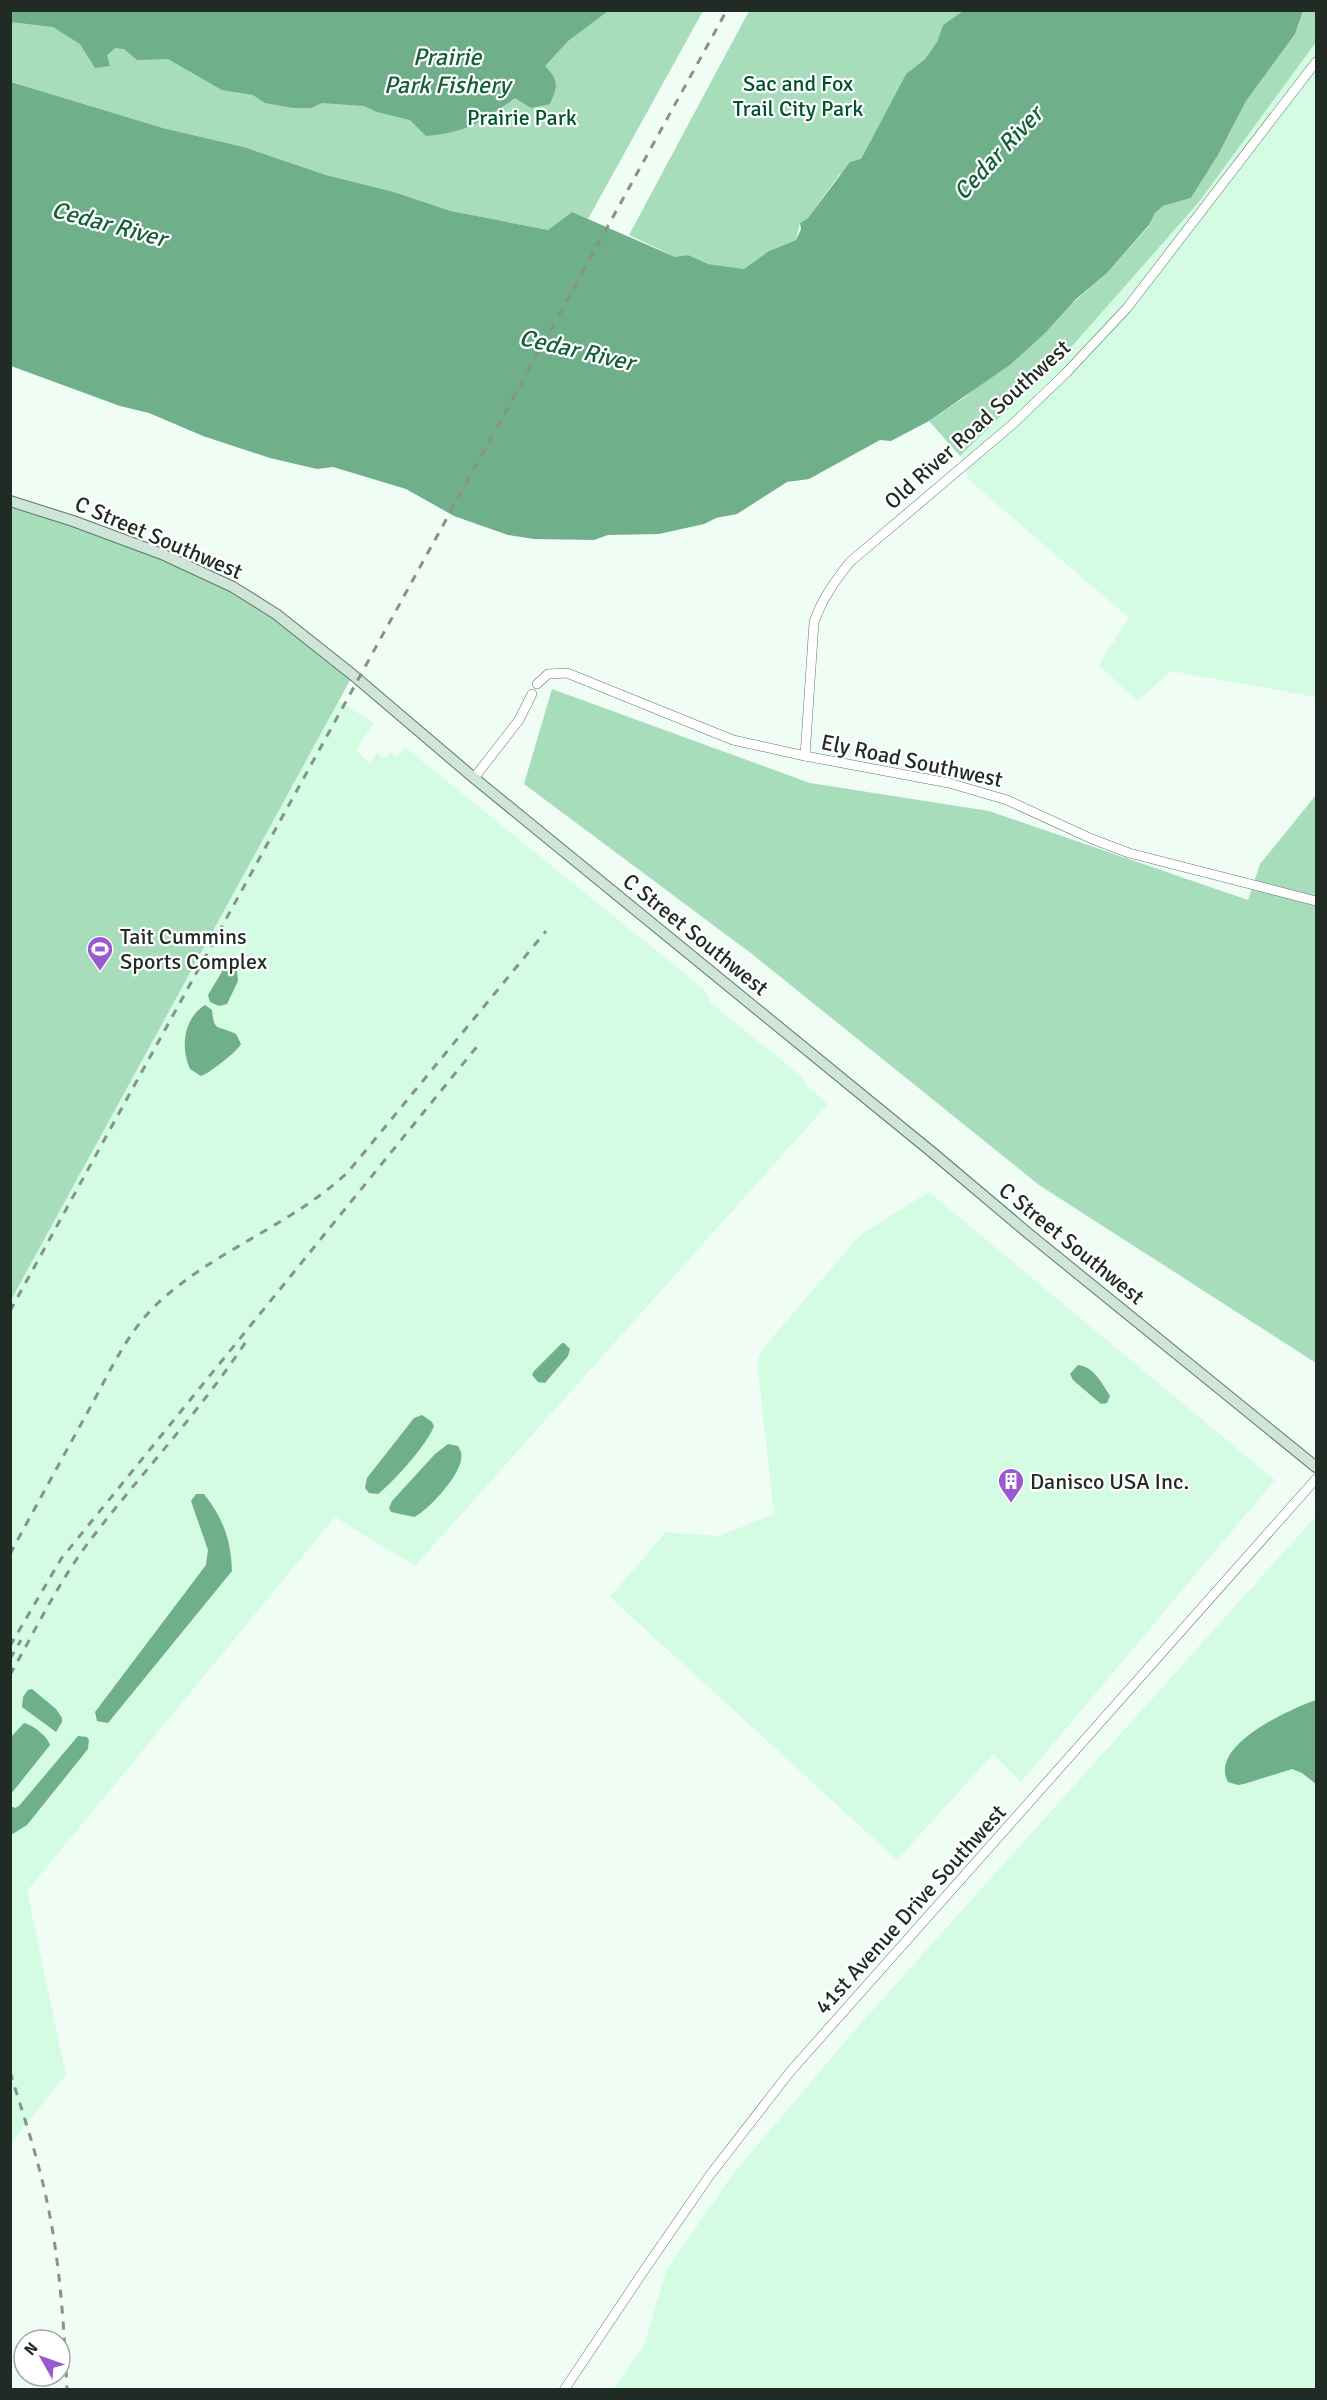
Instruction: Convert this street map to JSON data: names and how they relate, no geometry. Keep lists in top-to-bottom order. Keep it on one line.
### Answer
{"streets":{"main road":["C Street Southwest"],"street":["Old River Road Southwest","Ely Road Southwest","41st Avenue Drive Southwest"]},"crossings":[["Old River Road Southwest","Ely Road Southwest"]],"water":["Prairie Park Fishery","Cedar River"],"parks":["Sac and Fox Trail City Park","Prairie Park"],"places":{"sports":["Tait Cummins Sports Complex"],"building":["Danisco USA Inc."]},"north":"top left"}
